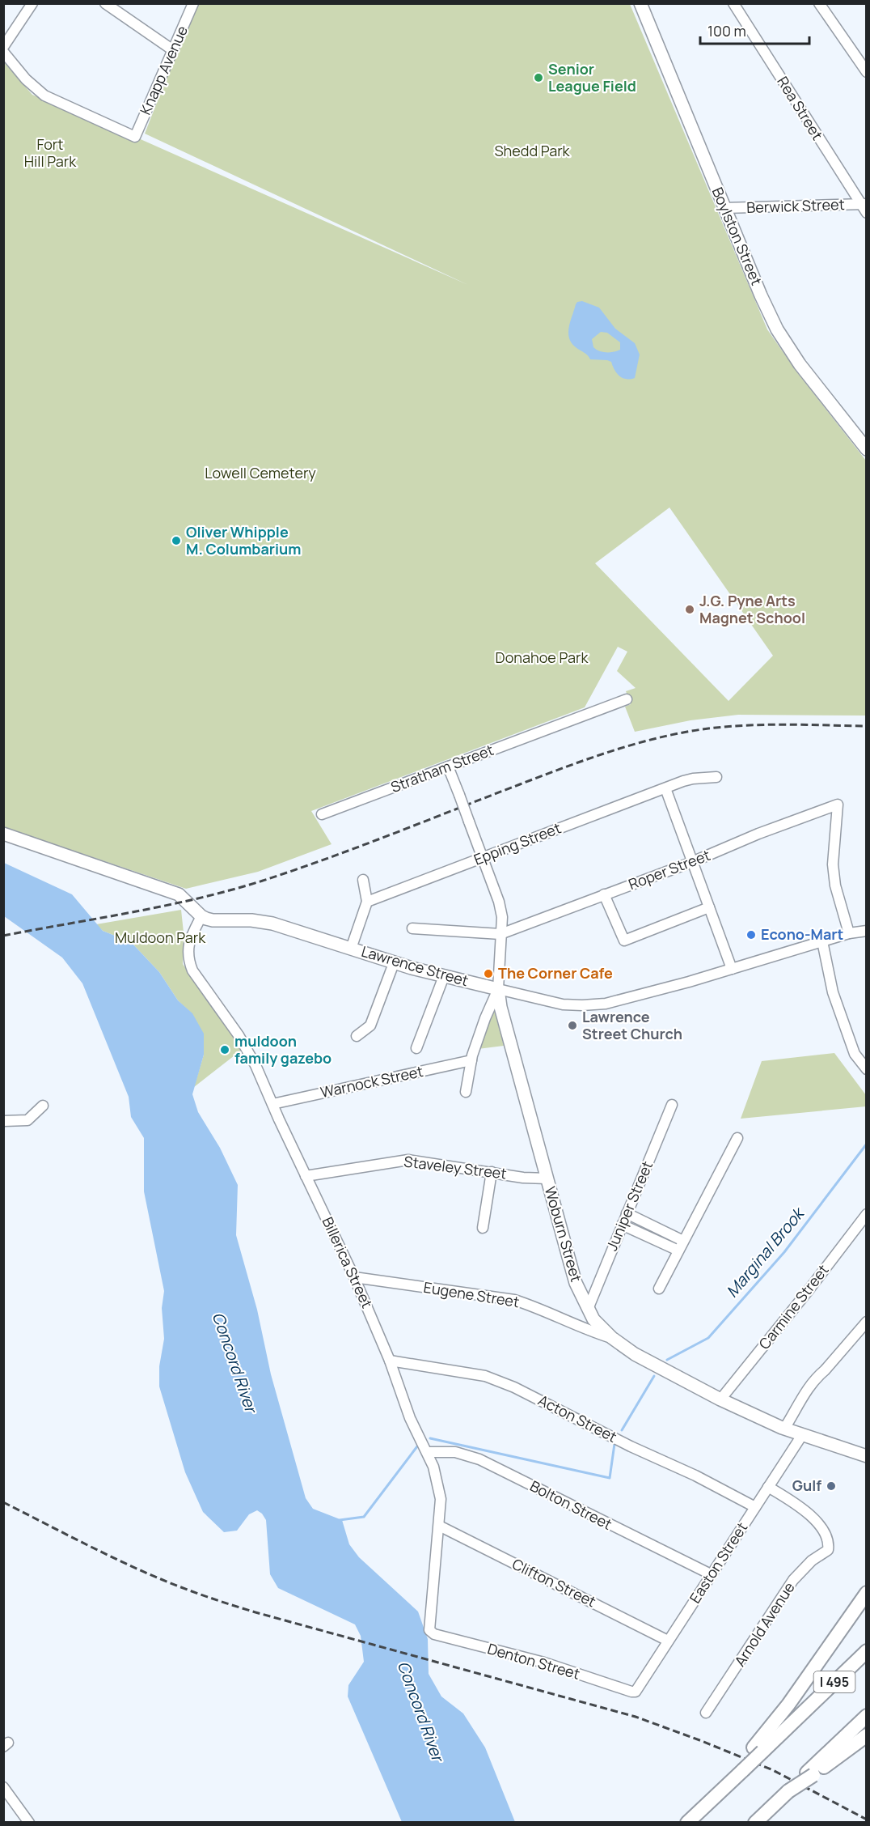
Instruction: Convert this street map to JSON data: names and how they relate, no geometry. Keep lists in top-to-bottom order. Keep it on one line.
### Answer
{"streets":{"highway":["I 495"],"main road":["Boylston Street","Lawrence Street","Woburn Street"],"street":["Knapp Avenue","Rea Street","Berwick Street","Stratham Street","Epping Street","Roper Street","Warnock Street","Staveley Street","Juniper Street","Billerica Street","Eugene Street","Carmine Street","Acton Street","Bolton Street","Easton Street","Clifton Street","Arnold Avenue","Denton Street"]},"crossings":[["Rea Street","Berwick Street"],["Berwick Street","Boylston Street"],["Roper Street","Lawrence Street"],["Lawrence Street","Woburn Street"],["Lawrence Street","Billerica Street"],["Warnock Street","Billerica Street"],["Staveley Street","Woburn Street"],["Staveley Street","Billerica Street"],["Juniper Street","Woburn Street"],["Woburn Street","Eugene Street"],["Woburn Street","Carmine Street"],["Woburn Street","Easton Street"],["Billerica Street","Eugene Street"],["Billerica Street","Acton Street"],["Billerica Street","Bolton Street"],["Billerica Street","Clifton Street"],["Billerica Street","Denton Street"],["Acton Street","Easton Street"],["Bolton Street","Easton Street"],["Easton Street","Clifton Street"],["Easton Street","Arnold Avenue"],["Easton Street","Denton Street"]],"water":["Marginal Brook","Concord River"],"parks":["Fort Hill Park","Shedd Park","Lowell Cemetery","Donahoe Park","Muldoon Park"],"places":["Senior League Field","Oliver Whipple M. Columbarium","J.G. Pyne Arts Magnet School","Econo-Mart","The Corner Cafe","Lawrence Street Church","muldoon family gazebo","Gulf"],"scale_bar":"100 m"}
